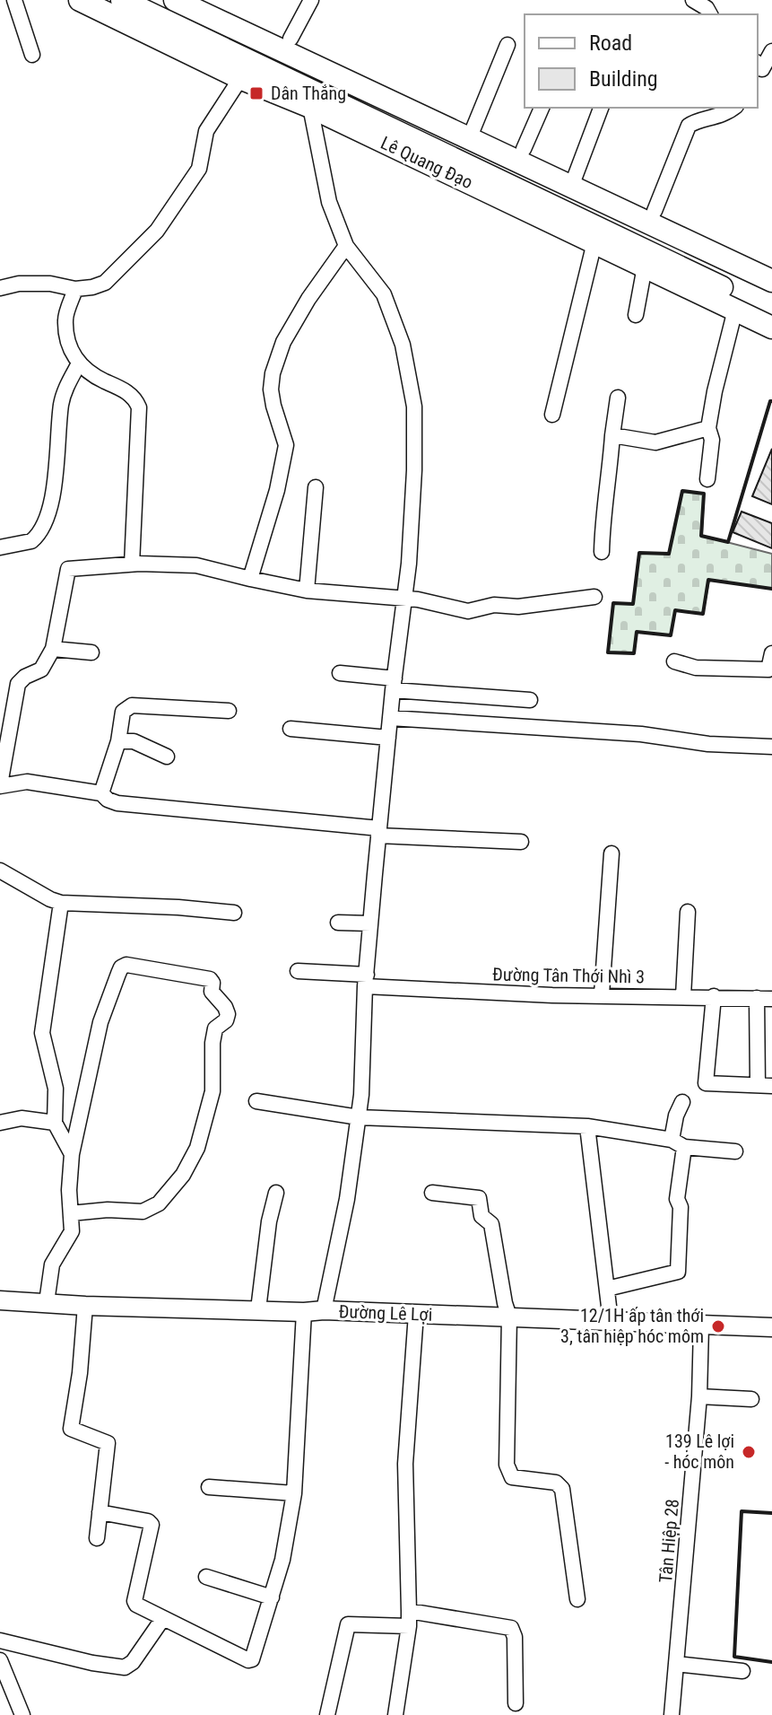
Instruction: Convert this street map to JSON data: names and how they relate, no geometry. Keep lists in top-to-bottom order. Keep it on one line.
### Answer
{"streets":{"highway":["Lê Quang Đạo"],"main road":["Đường Lê Lợi"],"street":["Đường Tân Thới Nhì 3","Tân Hiệp 28"]},"crossings":[["Đường Lê Lợi","Tân Hiệp 28"]],"places":{"transit":["Dân Thắng"],"other":["12/1H ấp tân thới 3, tân hiệp hóc môm","139 Lê lợi - hóc môn"]},"legend":["Road","Building"]}
